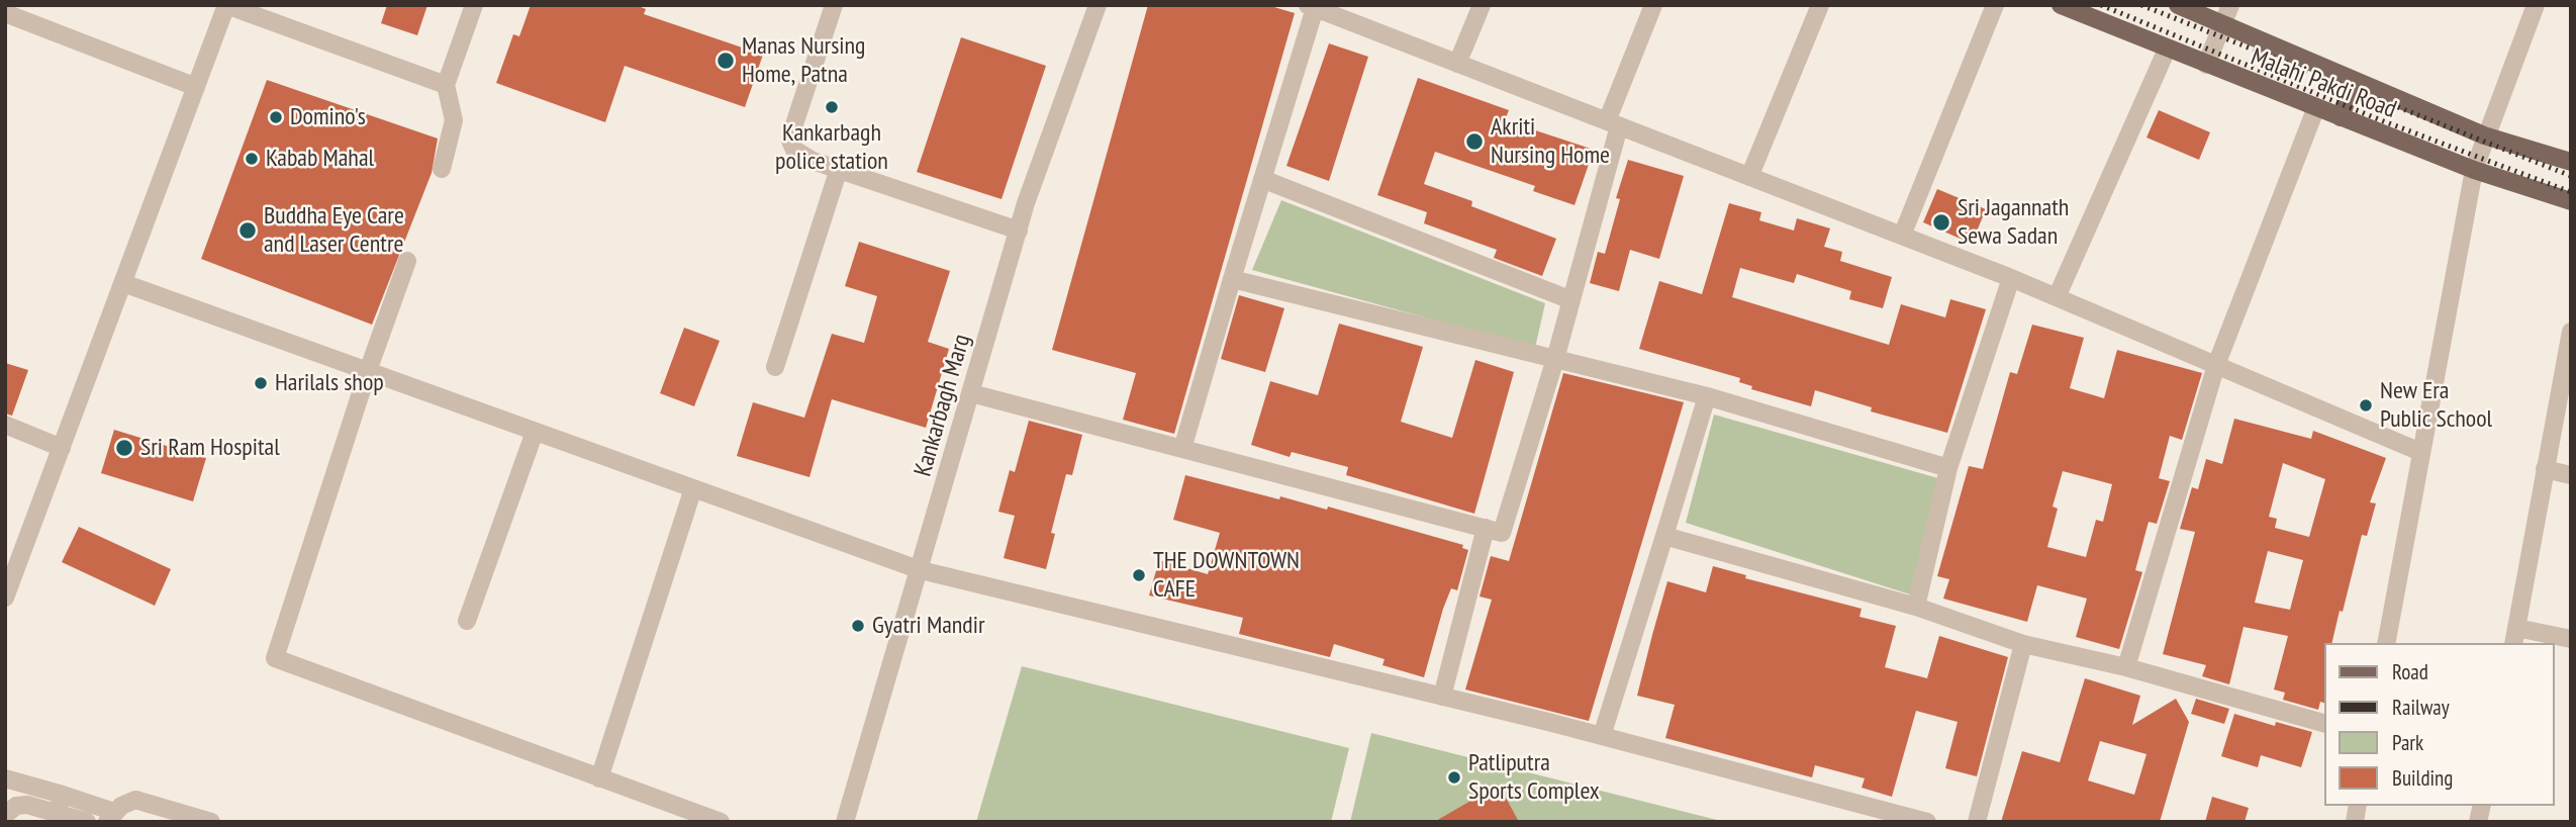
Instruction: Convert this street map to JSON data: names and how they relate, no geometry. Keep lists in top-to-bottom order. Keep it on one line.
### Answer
{"streets":{"main road":["Malahi Pakdi Road"],"street":["Kankarbagh Marg"]},"places":["Manas Nursing Home, Patna","Kankarbagh police station","Domino's","Akriti Nursing Home","Kabab Mahal","Sri Jagannath Sewa Sadan","Buddha Eye Care and Laser Centre","Harilals shop","New Era Public School","Sri Ram Hospital","THE DOWNTOWN CAFE","Gyatri Mandir","Patliputra Sports Complex"],"legend":["Road","Railway","Park","Building"]}
